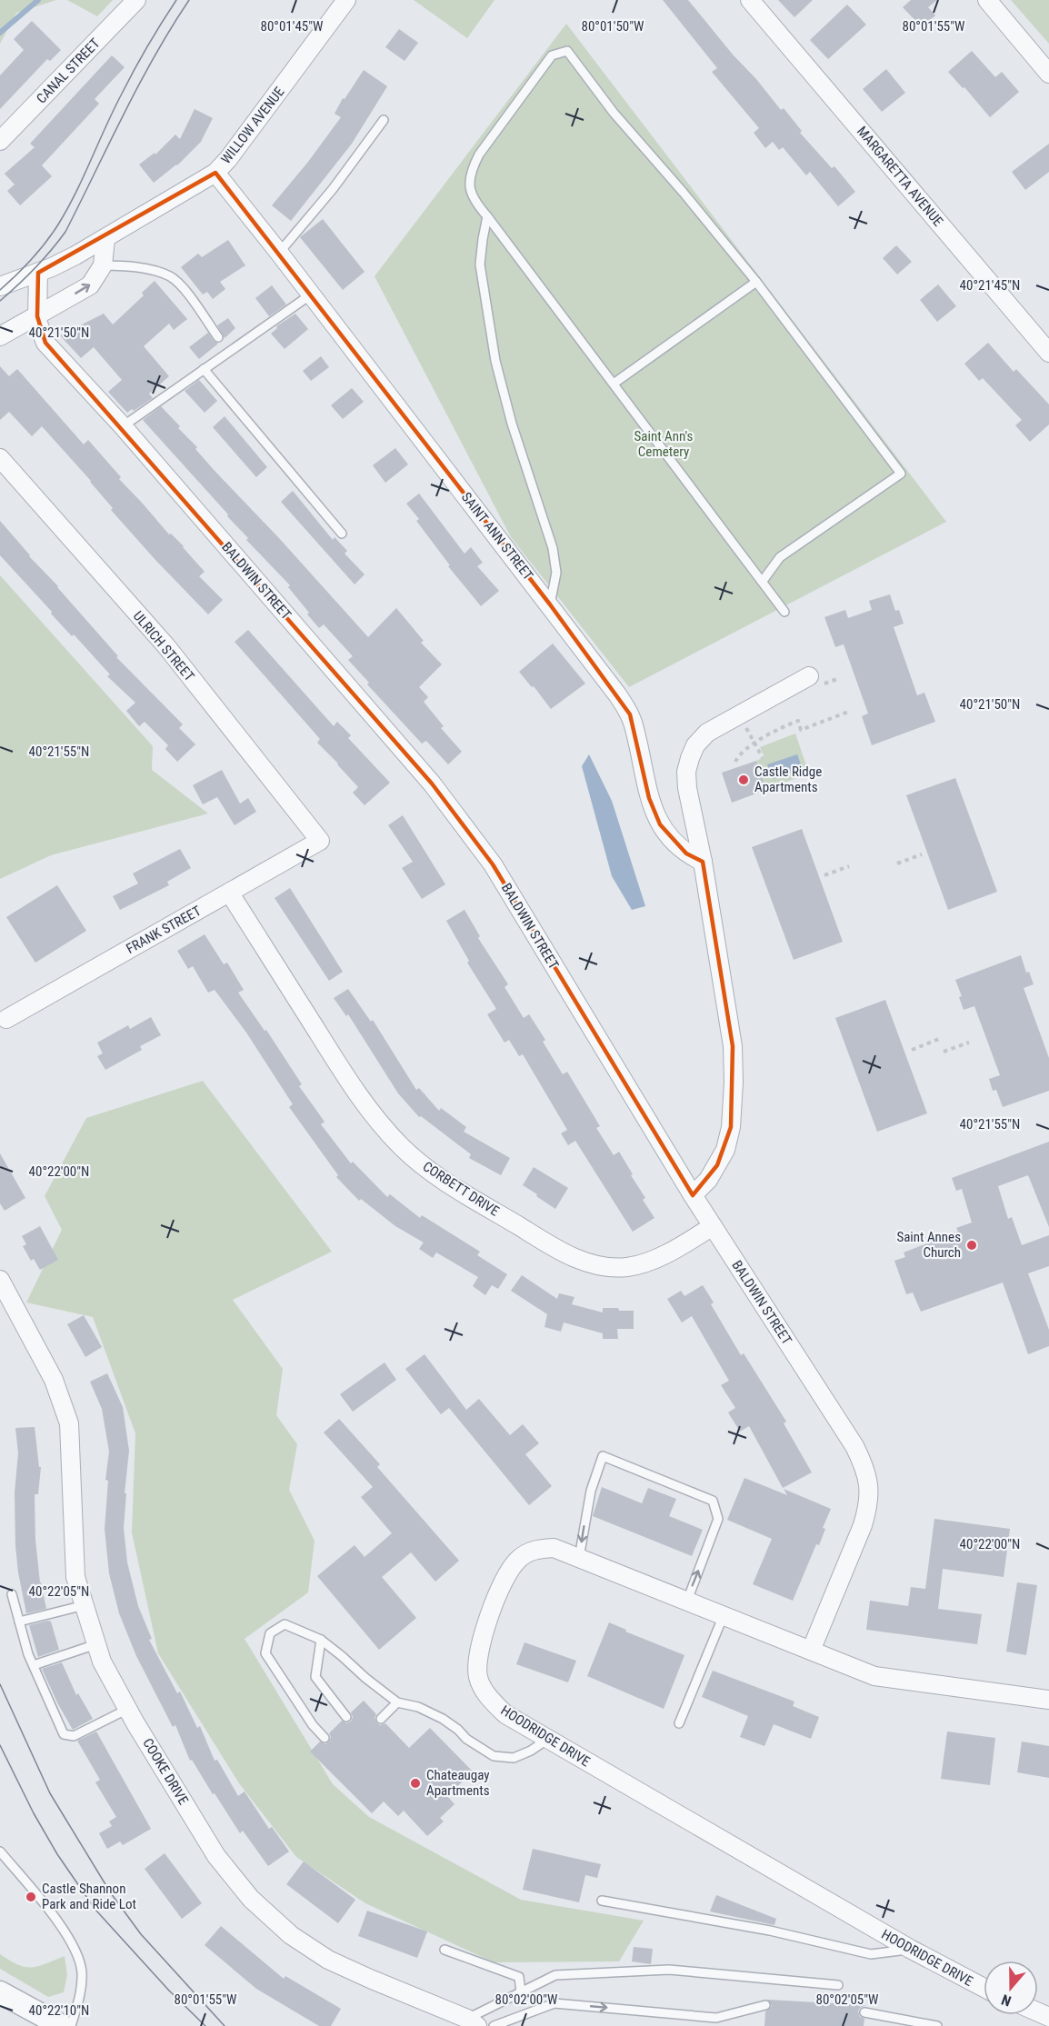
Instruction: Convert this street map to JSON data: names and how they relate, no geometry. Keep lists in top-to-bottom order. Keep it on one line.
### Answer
{"streets":{"street":["CANAL STREET","WILLOW AVENUE","MARGARETTA AVENUE","SAINT ANN STREET","BALDWIN STREET","ULRICH STREET","FRANK STREET","CORBETT DRIVE","HOODRIDGE DRIVE","COOKE DRIVE"]},"crossings":[["WILLOW AVENUE","SAINT ANN STREET"],["WILLOW AVENUE","BALDWIN STREET"],["BALDWIN STREET","CORBETT DRIVE"],["BALDWIN STREET","HOODRIDGE DRIVE"],["ULRICH STREET","FRANK STREET"],["FRANK STREET","CORBETT DRIVE"]],"parks":["Saint Ann's Cemetery"],"places":["Castle Ridge Apartments","Saint Annes Church","Chateaugay Apartments","Castle Shannon Park and Ride Lot"],"north":"bottom","coordinates":["80°01'45\"W","80°01'50\"W","80°01'55\"W","40°21'45\"N","40°21'50\"N","40°21'55\"N","40°22'00\"N","40°22'05\"N","80°02'00\"W","80°02'05\"W","40°22'10\"N"]}
